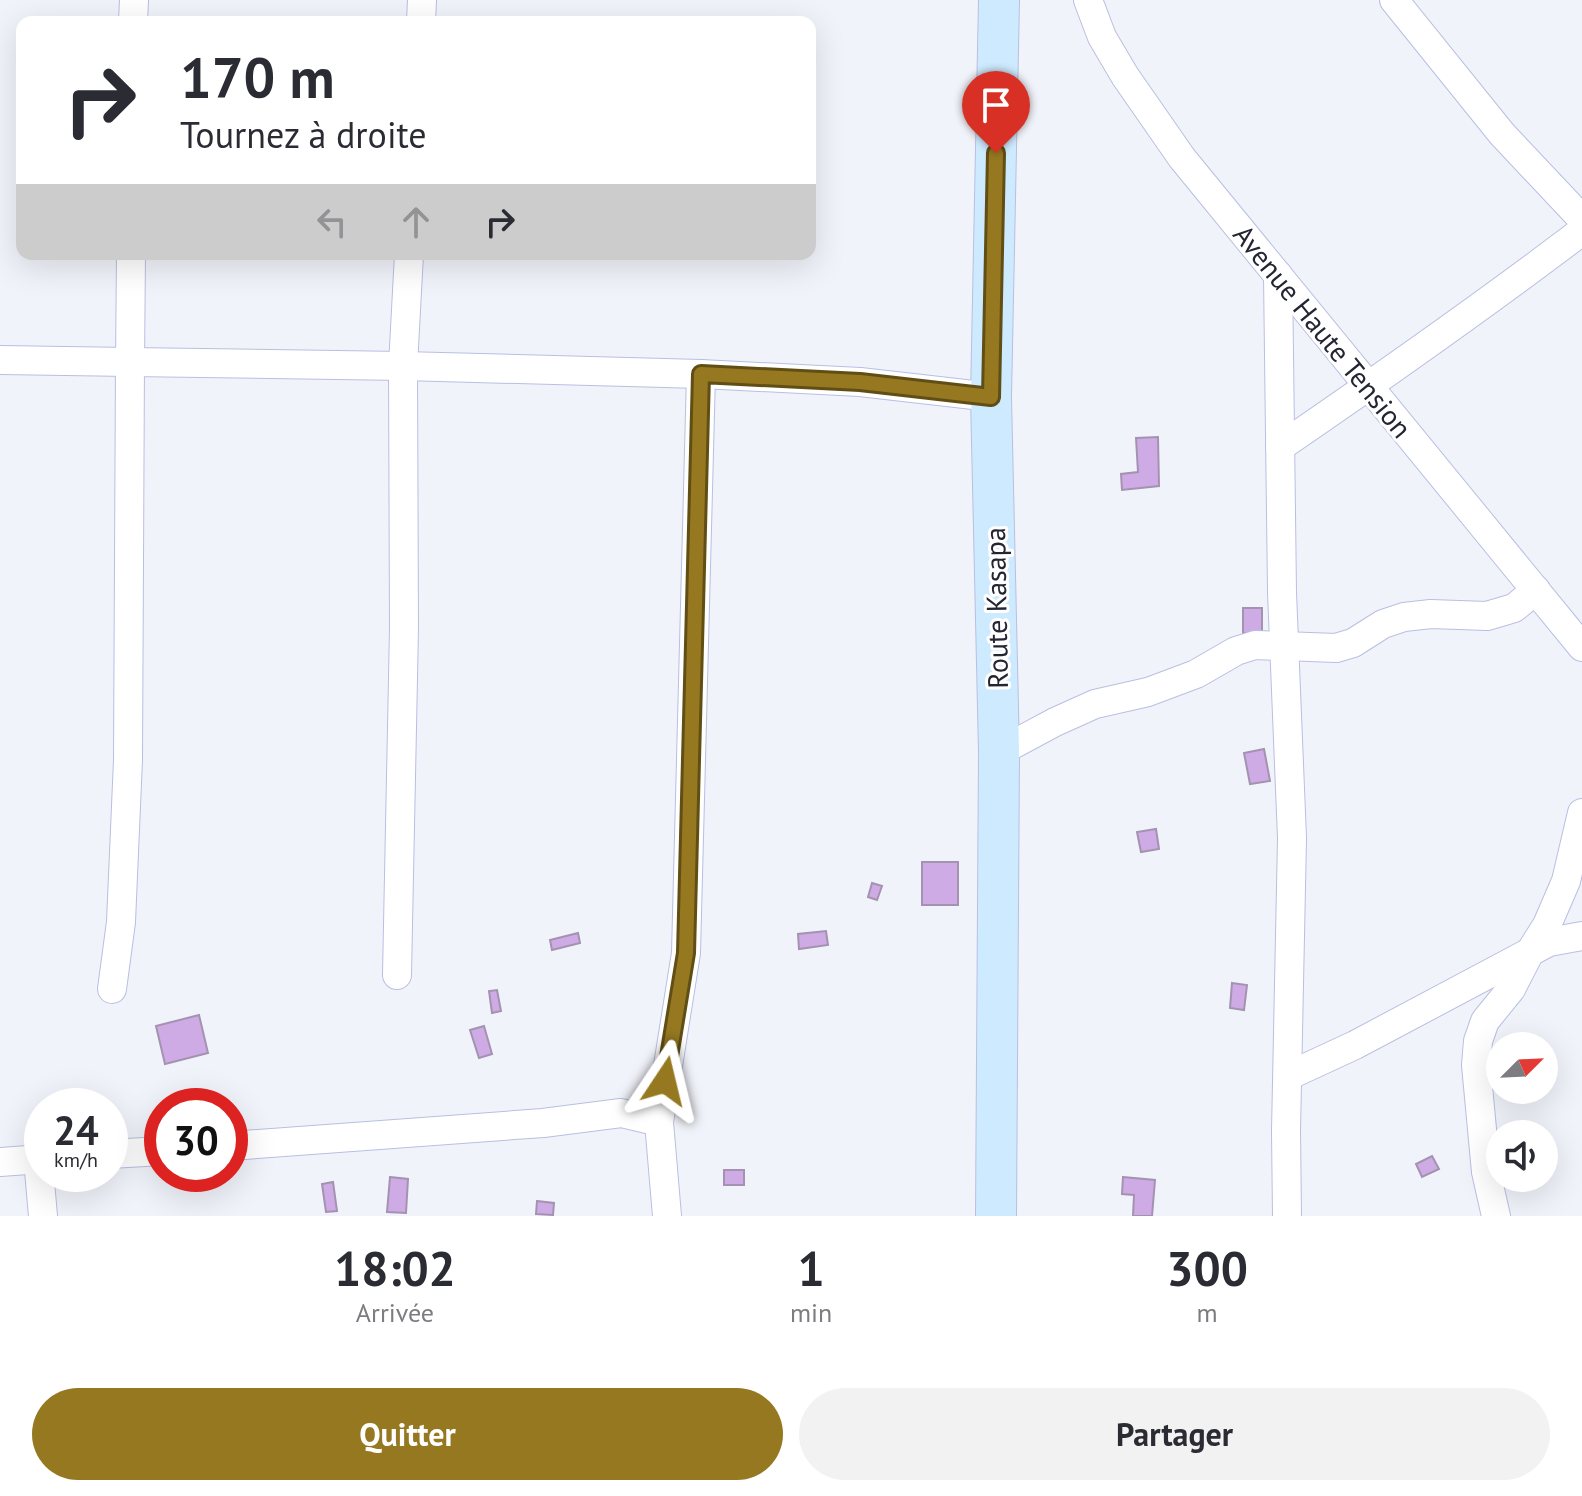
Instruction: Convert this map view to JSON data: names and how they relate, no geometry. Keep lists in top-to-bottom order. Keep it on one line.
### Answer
{"streets":{"main road":["Route Kasapa"],"street":["Avenue Haute Tension"]},"north":"top right","page":{"turn":["170 m","Tournez à droite"],"speed":"24 km/h","limit":"30","eta":["18:02","Arrivée","1","min","300","m"],"buttons":["Quitter","Partager"]}}
